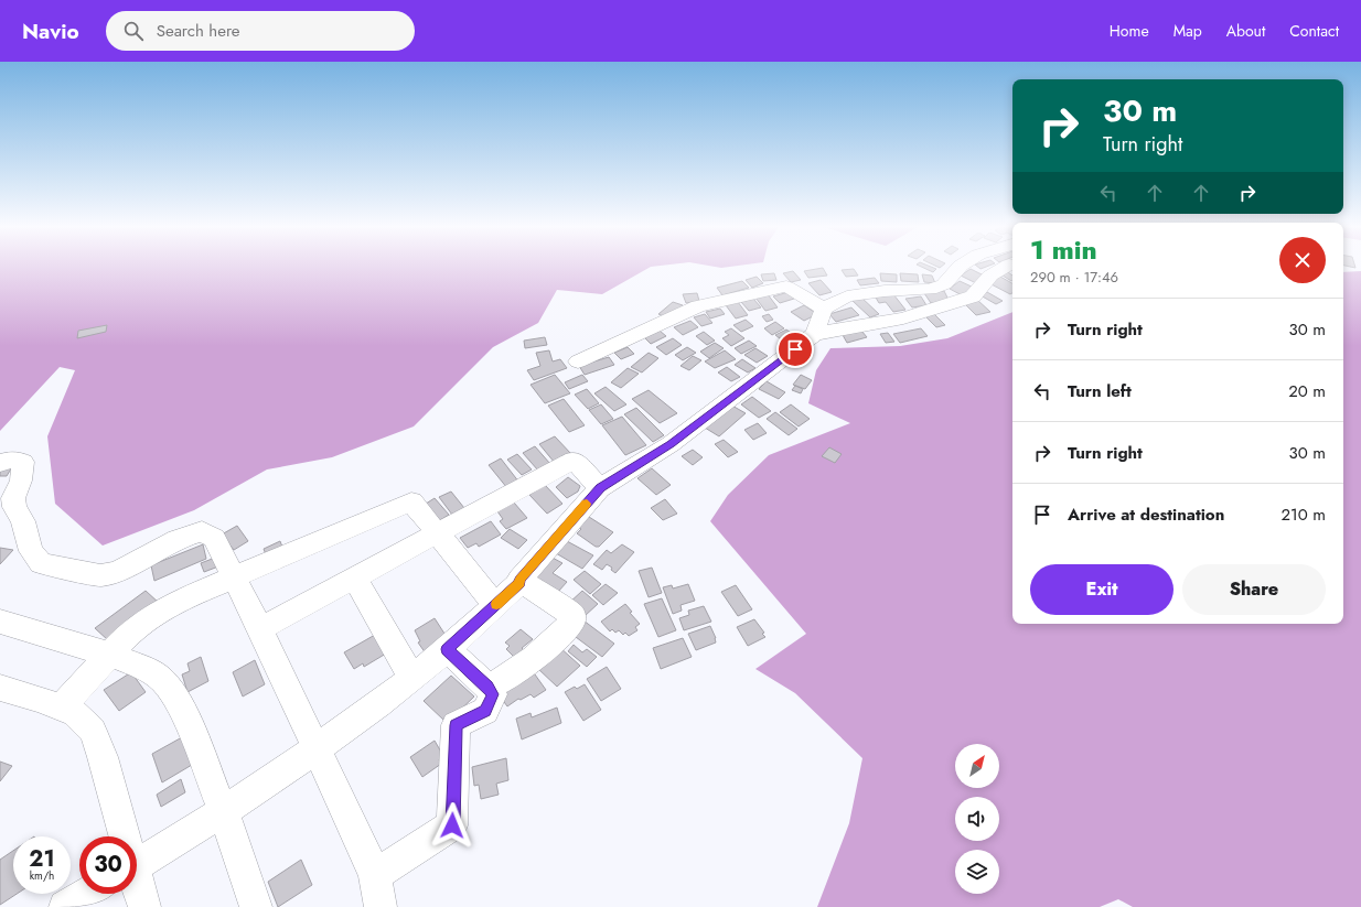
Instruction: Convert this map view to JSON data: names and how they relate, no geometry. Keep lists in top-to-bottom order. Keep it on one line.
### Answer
{"north":"top right","page":{"header":"Navio","search":"Search here","nav":["Home","Map","About","Contact"],"turn":["30 m","Turn right"],"heading":["1 min","290 m · 17:46"],"list":[{"name":"Turn right","value":"30 m"},{"name":"Turn left","value":"20 m"},{"name":"Turn right","value":"30 m"},{"name":"Arrive at destination","value":"210 m"}],"buttons":["Exit","Share"],"speed":"21 km/h","limit":"30"}}
